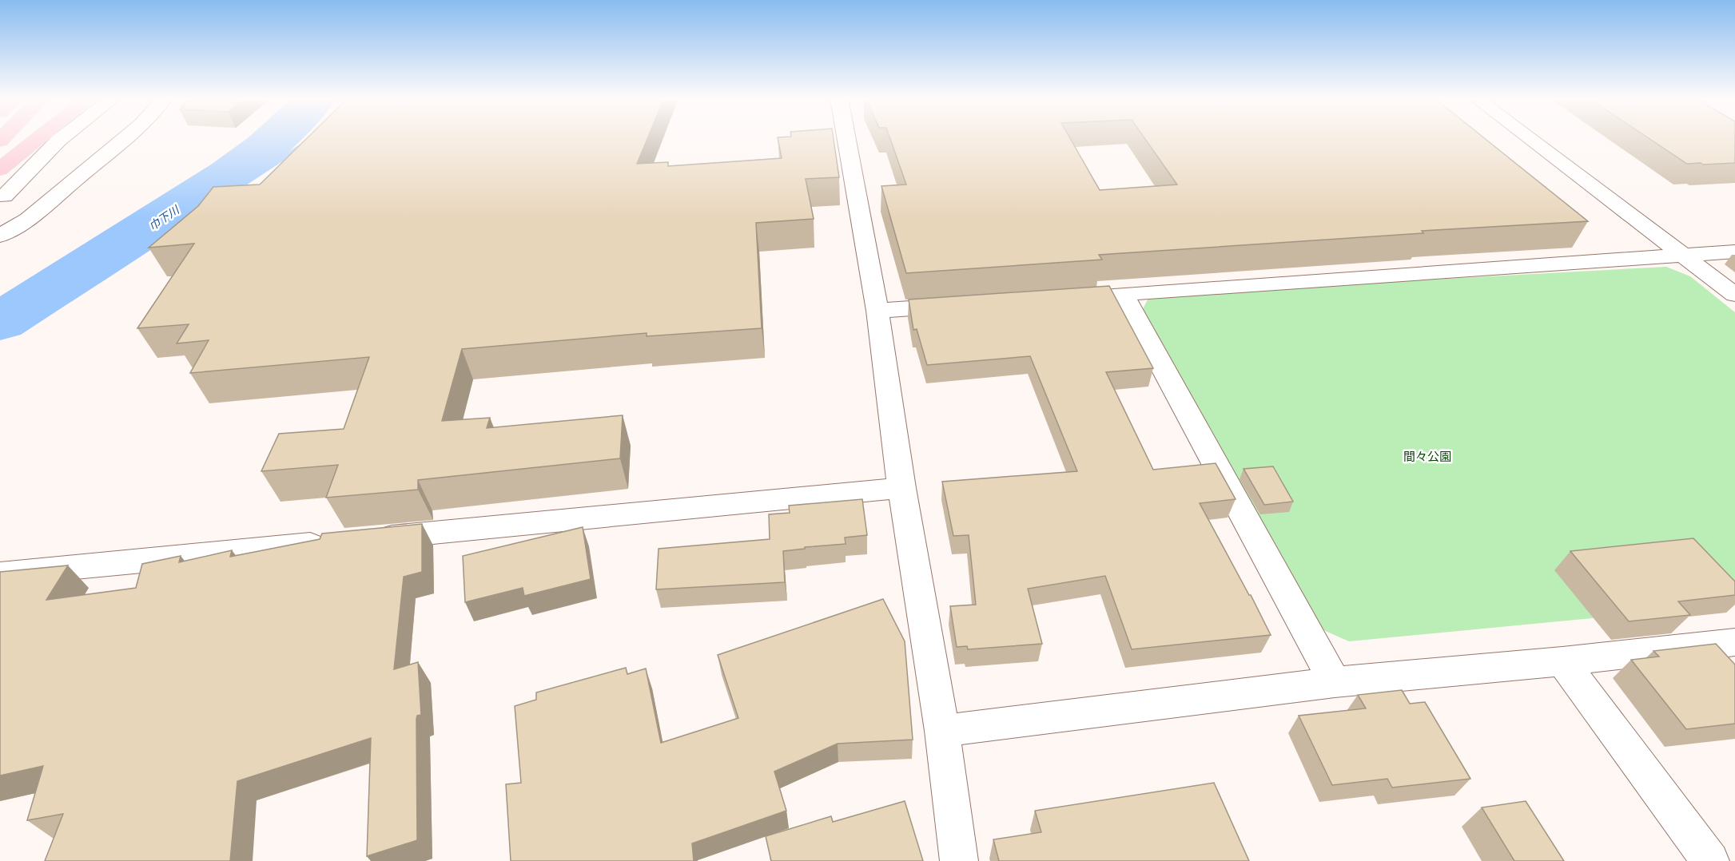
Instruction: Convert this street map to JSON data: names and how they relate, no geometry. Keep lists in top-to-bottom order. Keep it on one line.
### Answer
{"water":["巾下川"],"parks":["間々公園"]}
